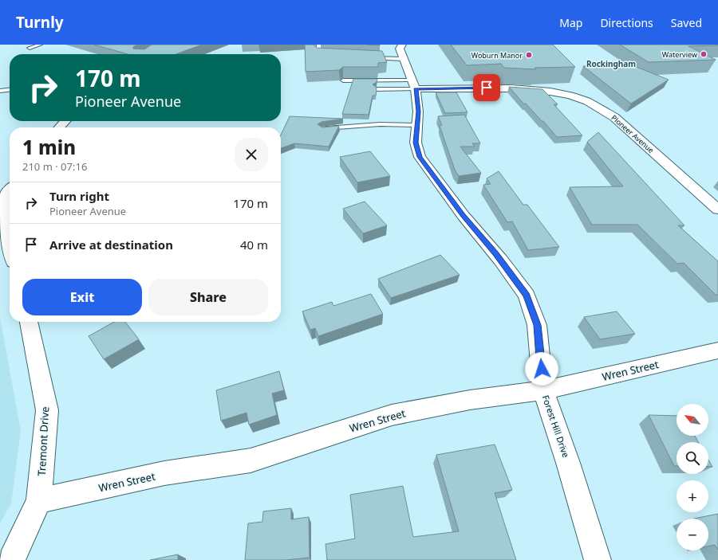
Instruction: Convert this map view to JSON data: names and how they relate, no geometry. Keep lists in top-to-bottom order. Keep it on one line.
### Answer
{"streets":{"street":["Pioneer Avenue","Wren Street","Forest Hill Drive","Tremont Drive"]},"crossings":[["Pioneer Avenue","Forest Hill Drive"],["Wren Street","Forest Hill Drive"],["Wren Street","Tremont Drive"]],"districts":["Rockingham"],"places":["Waterview","Woburn Manor"],"north":"top left","page":{"header":"Turnly","nav":["Map","Directions","Saved"],"turn":["170 m","Pioneer Avenue"],"heading":["1 min","210 m · 07:16"],"list":[{"name":"Turn right","note":"Pioneer Avenue","value":"170 m"},{"name":"Arrive at destination","value":"40 m"}],"buttons":["Exit","Share"],"map_buttons":["+","−"]}}
